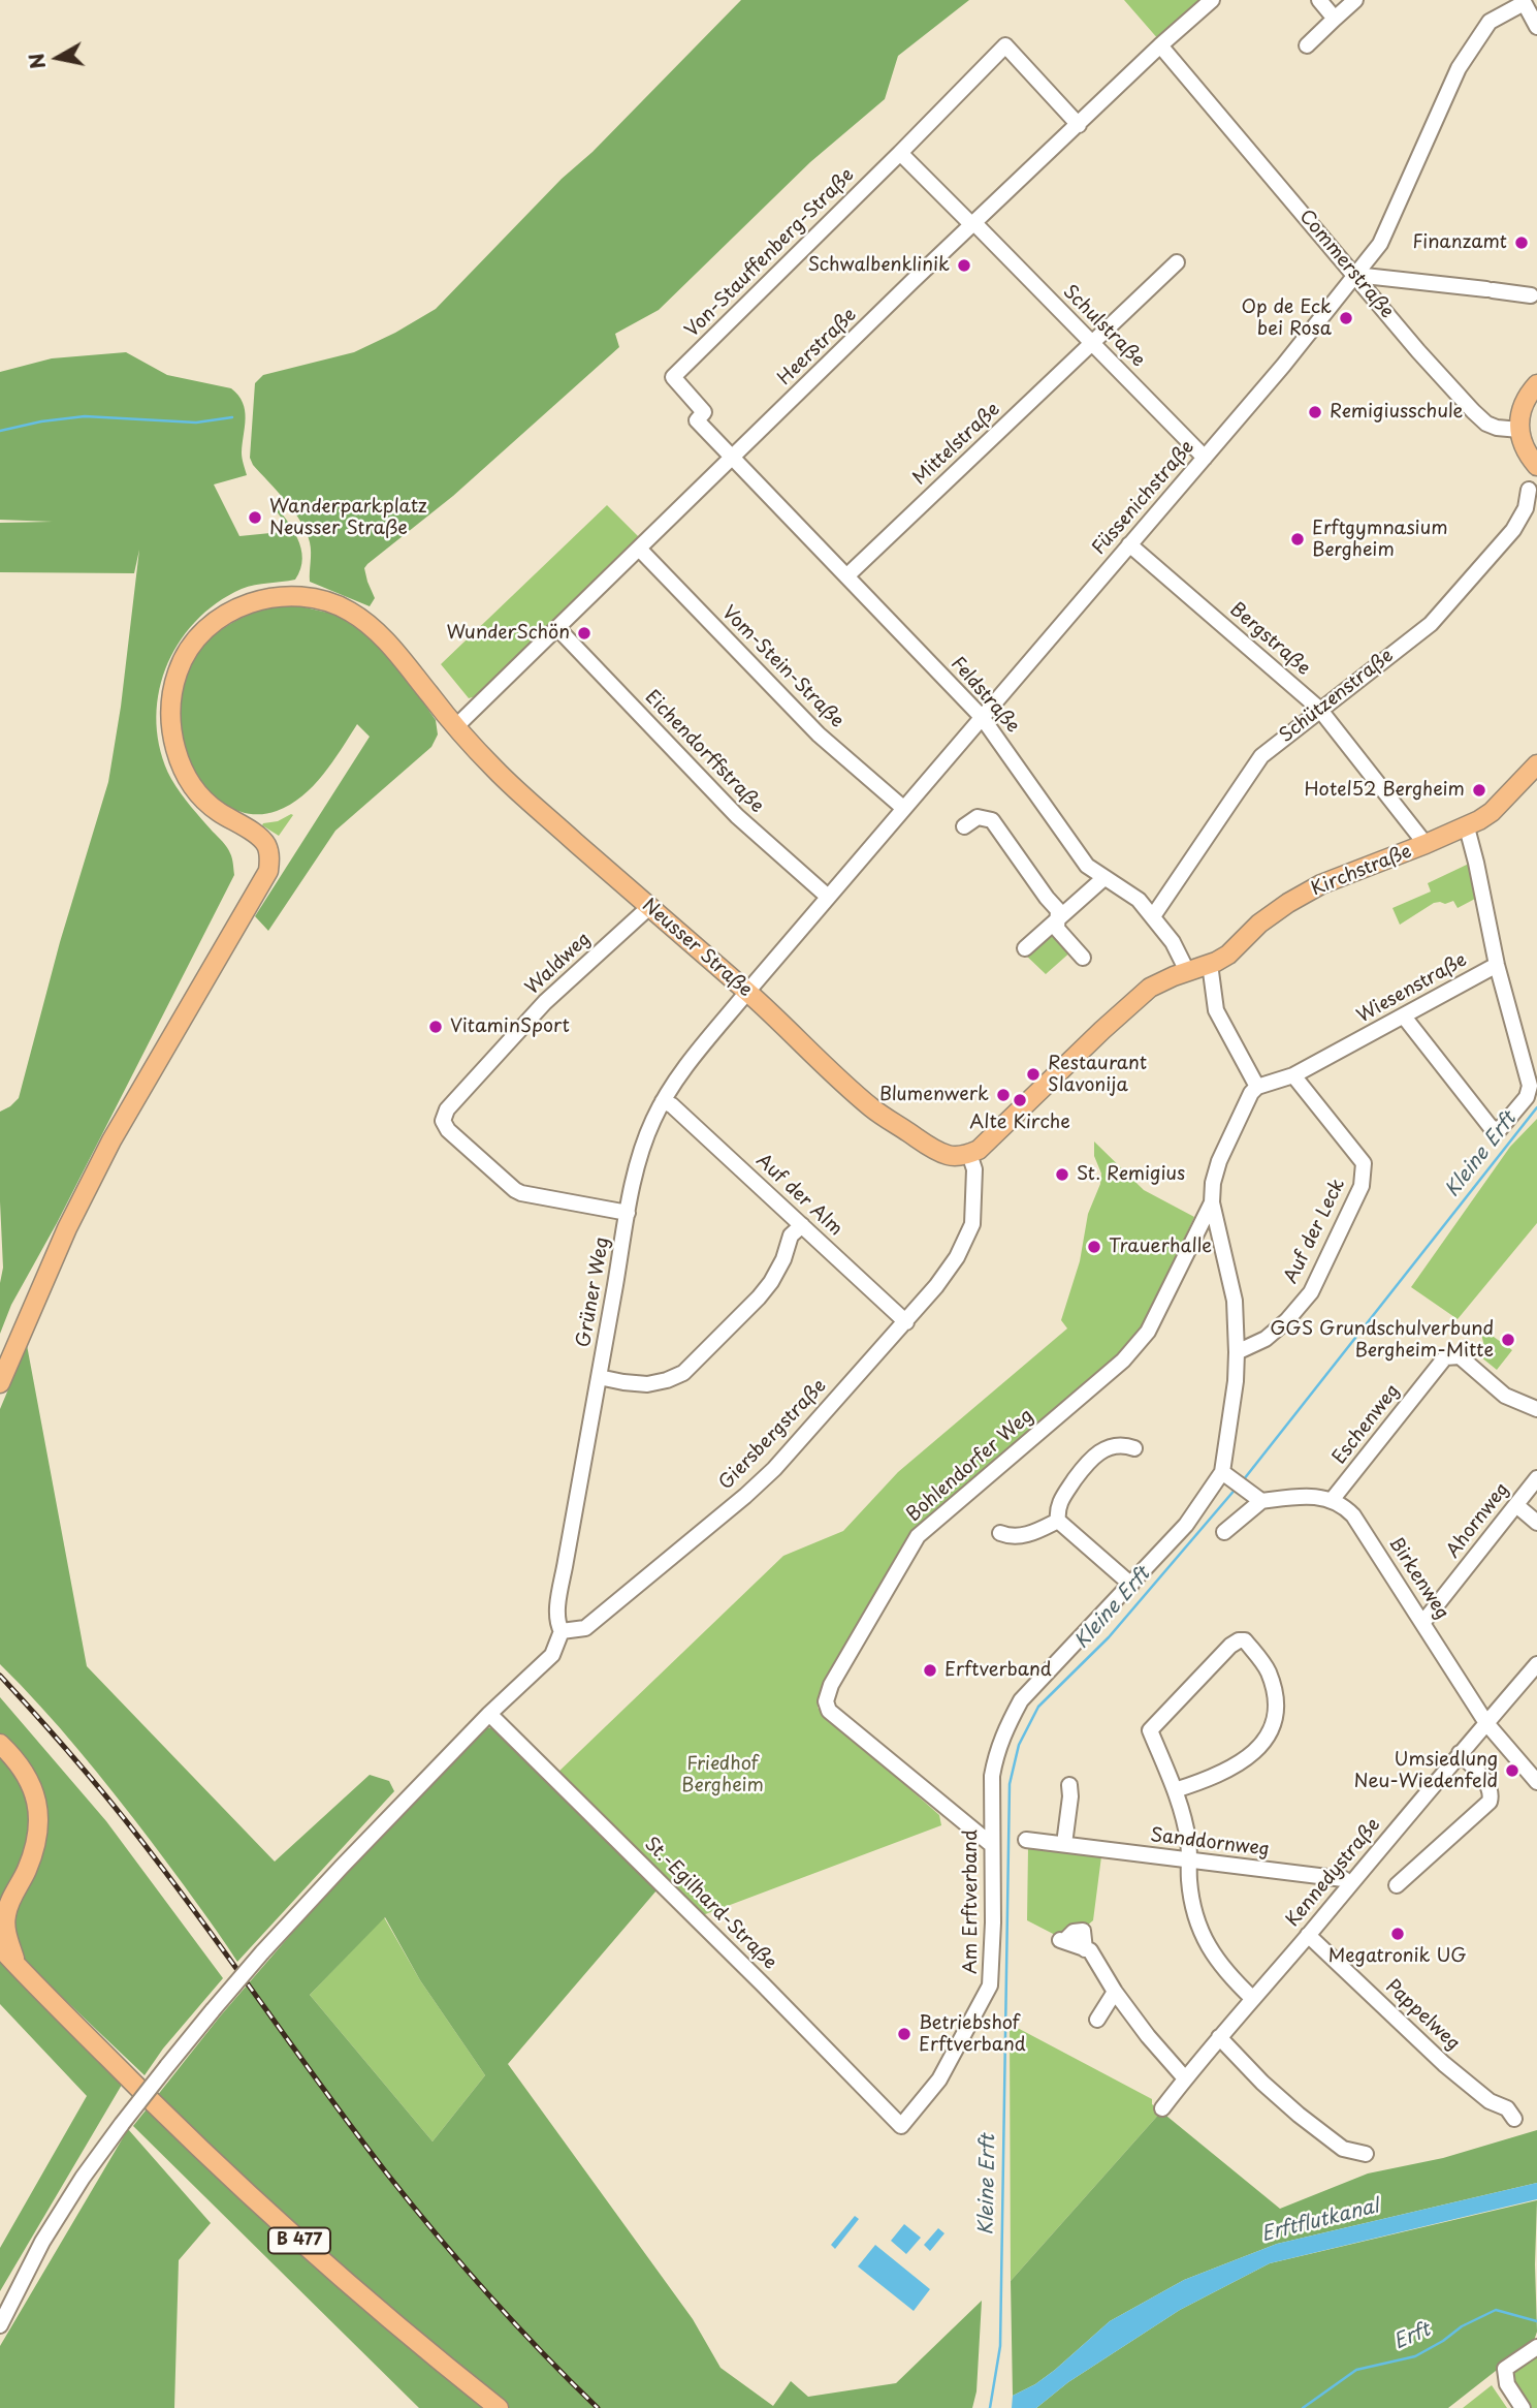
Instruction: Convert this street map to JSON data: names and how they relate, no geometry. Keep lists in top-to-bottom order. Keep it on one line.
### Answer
{"streets":{"main road":["Kirchstraße","Neusser Straße","B 477"],"street":["Von-Stauffenberg-Straße","Commerstraße","Schulstraße","Heerstraße","Mittelstraße","Füssenichstraße","Bergstraße","Vom-Stein-Straße","Feldstraße","Schützenstraße","Eichendorffstraße","Waldweg","Wiesenstraße","Auf der Alm","Auf der Leck","Grüner Weg","Eschenweg","Giersbergstraße","Bohlendorfer Weg","Ahornweg","Birkenweg","Sanddornweg","Kennedystraße","Am Erftverband","St.-Egilhard-Straße","Pappelweg"]},"crossings":[["Von-Stauffenberg-Straße","Heerstraße"],["Von-Stauffenberg-Straße","Feldstraße"],["Commerstraße","Heerstraße"],["Commerstraße","Füssenichstraße"],["Schulstraße","Heerstraße"],["Schulstraße","Mittelstraße"],["Schulstraße","Füssenichstraße"],["Heerstraße","Vom-Stein-Straße"],["Heerstraße","Feldstraße"],["Heerstraße","Eichendorffstraße"],["Heerstraße","Neusser Straße"],["Mittelstraße","Feldstraße"],["Füssenichstraße","Bergstraße"],["Füssenichstraße","Vom-Stein-Straße"],["Füssenichstraße","Feldstraße"],["Füssenichstraße","Eichendorffstraße"],["Füssenichstraße","Neusser Straße"],["Füssenichstraße","Grüner Weg"],["Bergstraße","Schützenstraße"],["Bergstraße","Kirchstraße"],["Feldstraße","Schützenstraße"],["Feldstraße","Kirchstraße"],["Kirchstraße","Neusser Straße"],["Kirchstraße","Wiesenstraße"],["Kirchstraße","Giersbergstraße"],["Neusser Straße","Waldweg"],["Neusser Straße","Grüner Weg"],["Neusser Straße","Giersbergstraße"],["Waldweg","Grüner Weg"],["Wiesenstraße","Auf der Leck"],["Auf der Alm","Grüner Weg"],["Auf der Alm","Giersbergstraße"],["Grüner Weg","Giersbergstraße"],["Eschenweg","Birkenweg"],["Bohlendorfer Weg","Am Erftverband"],["Ahornweg","Birkenweg"],["Birkenweg","Kennedystraße"],["Sanddornweg","Kennedystraße"],["Kennedystraße","Pappelweg"],["Am Erftverband","St.-Egilhard-Straße"]],"water":["Kleine Erft","Erftflutkanal","Erft"],"parks":["Friedhof Bergheim"],"places":["Finanzamt","Schwalbenklinik","Op de Eck bei Rosa","Remigiusschule","Wanderparkplatz Neusser Straße","Erftgymnasium Bergheim","WunderSchön","Hotel52 Bergheim","VitaminSport","Restaurant Slavonija","Blumenwerk","Alte Kirche","St. Remigius","Trauerhalle","GGS Grundschulverbund Bergheim-Mitte","Erftverband","Umsiedlung Neu-Wiedenfeld","Megatronik UG","Betriebshof Erftverband"],"north":"left"}
